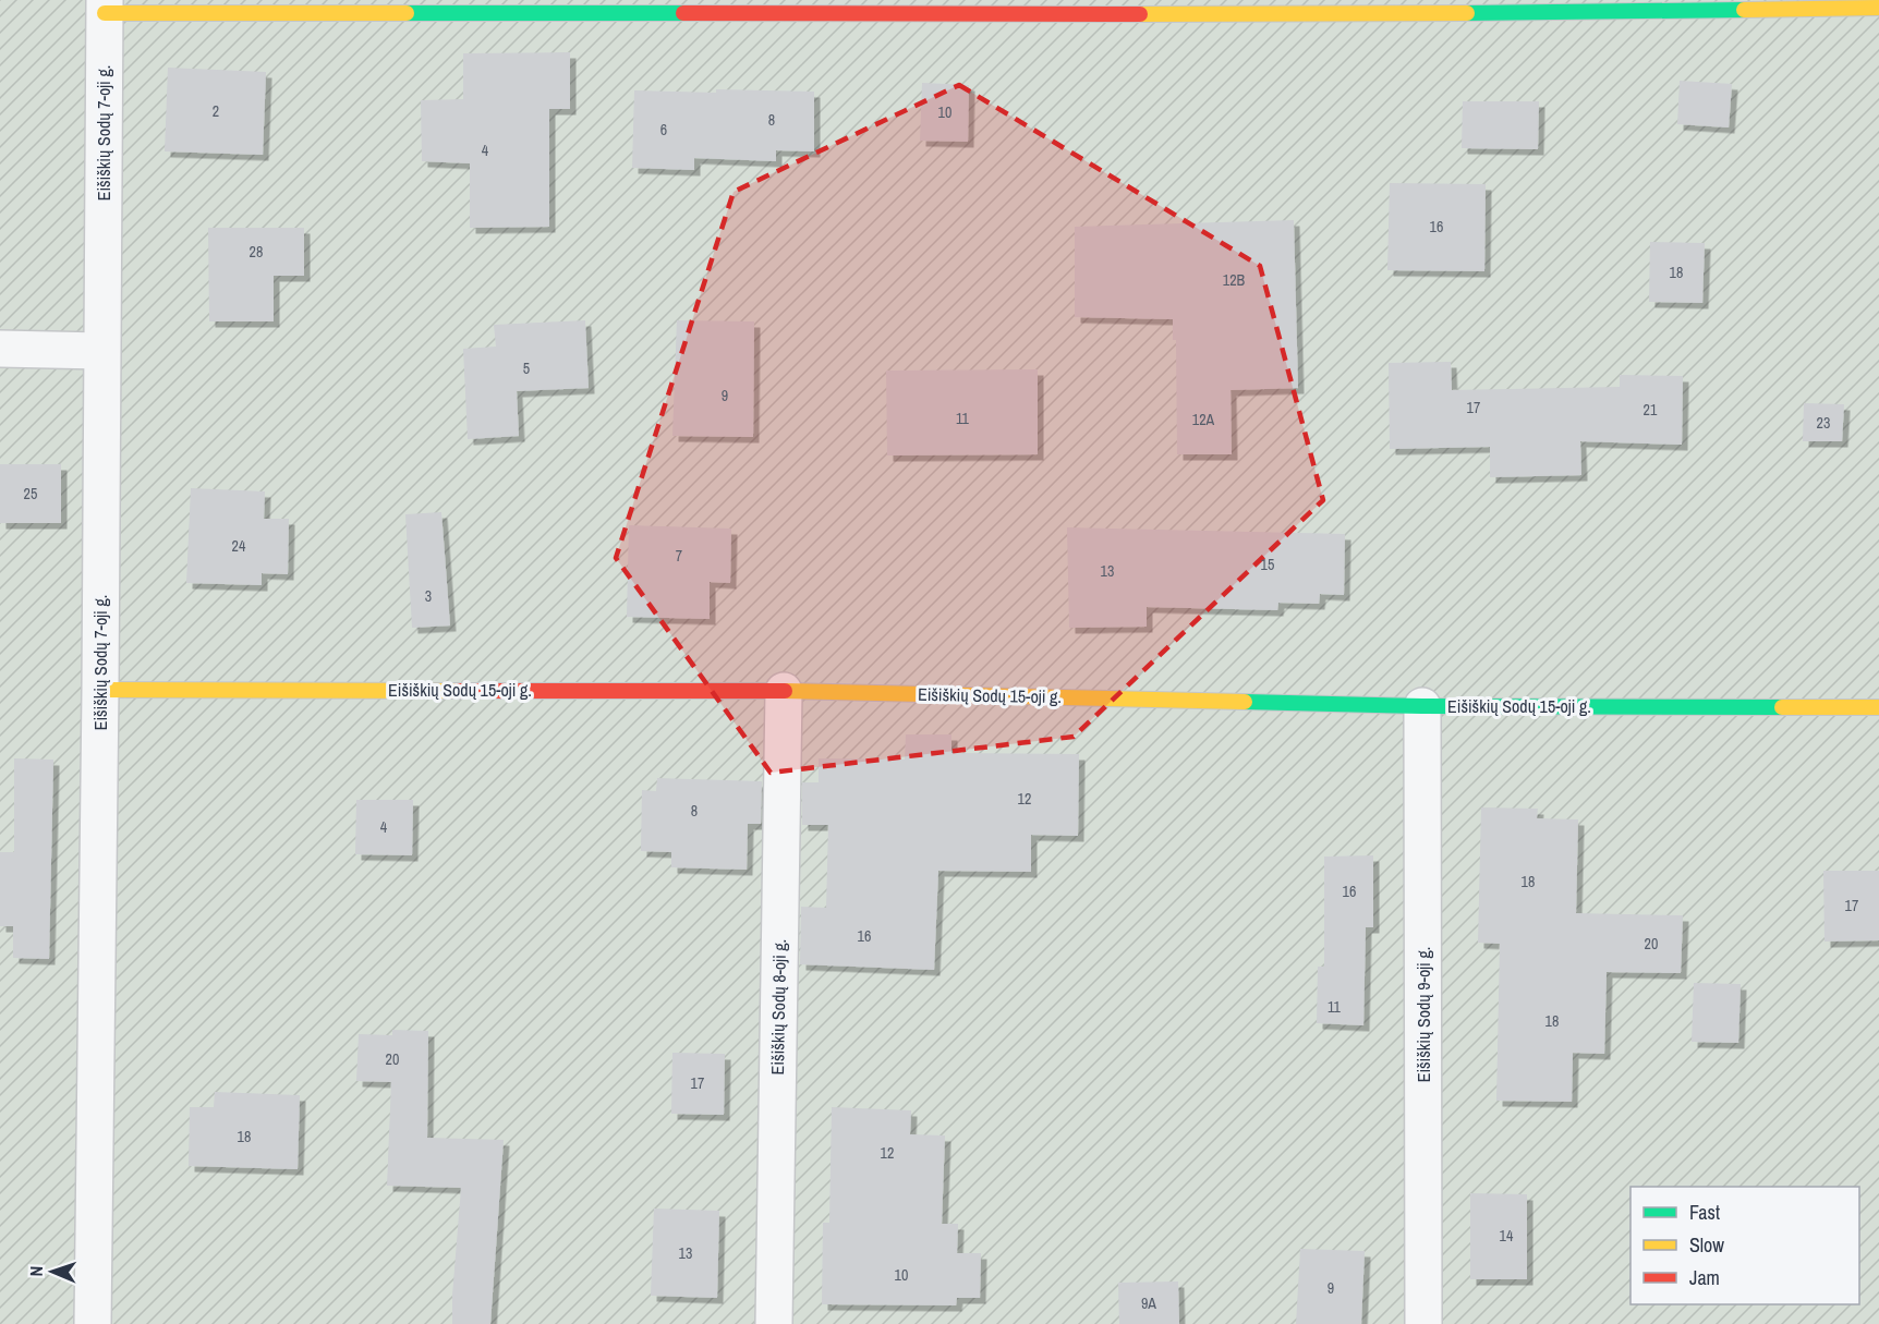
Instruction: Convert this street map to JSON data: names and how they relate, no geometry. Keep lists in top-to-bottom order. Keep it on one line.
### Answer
{"streets":{"street":["Eišiškių Sodų 7-oji g.","Eišiškių Sodų 15-oji g.","Eišiškių Sodų 8-oji g.","Eišiškių Sodų 9-oji g."]},"crossings":[["Eišiškių Sodų 7-oji g.","Eišiškių Sodų 15-oji g."],["Eišiškių Sodų 15-oji g.","Eišiškių Sodų 8-oji g."],["Eišiškių Sodų 15-oji g.","Eišiškių Sodų 9-oji g."]],"house_numbers":["2","10","8","6","4","16","28","18","12B","5","9","17","21","11","12A","23","25","24","7","15","13","3","12","8","4","18","16","17","16","20","11","18","20","17","18","12","14","13","10","9","9A"],"legend":["Fast","Slow","Jam"],"north":"left"}
